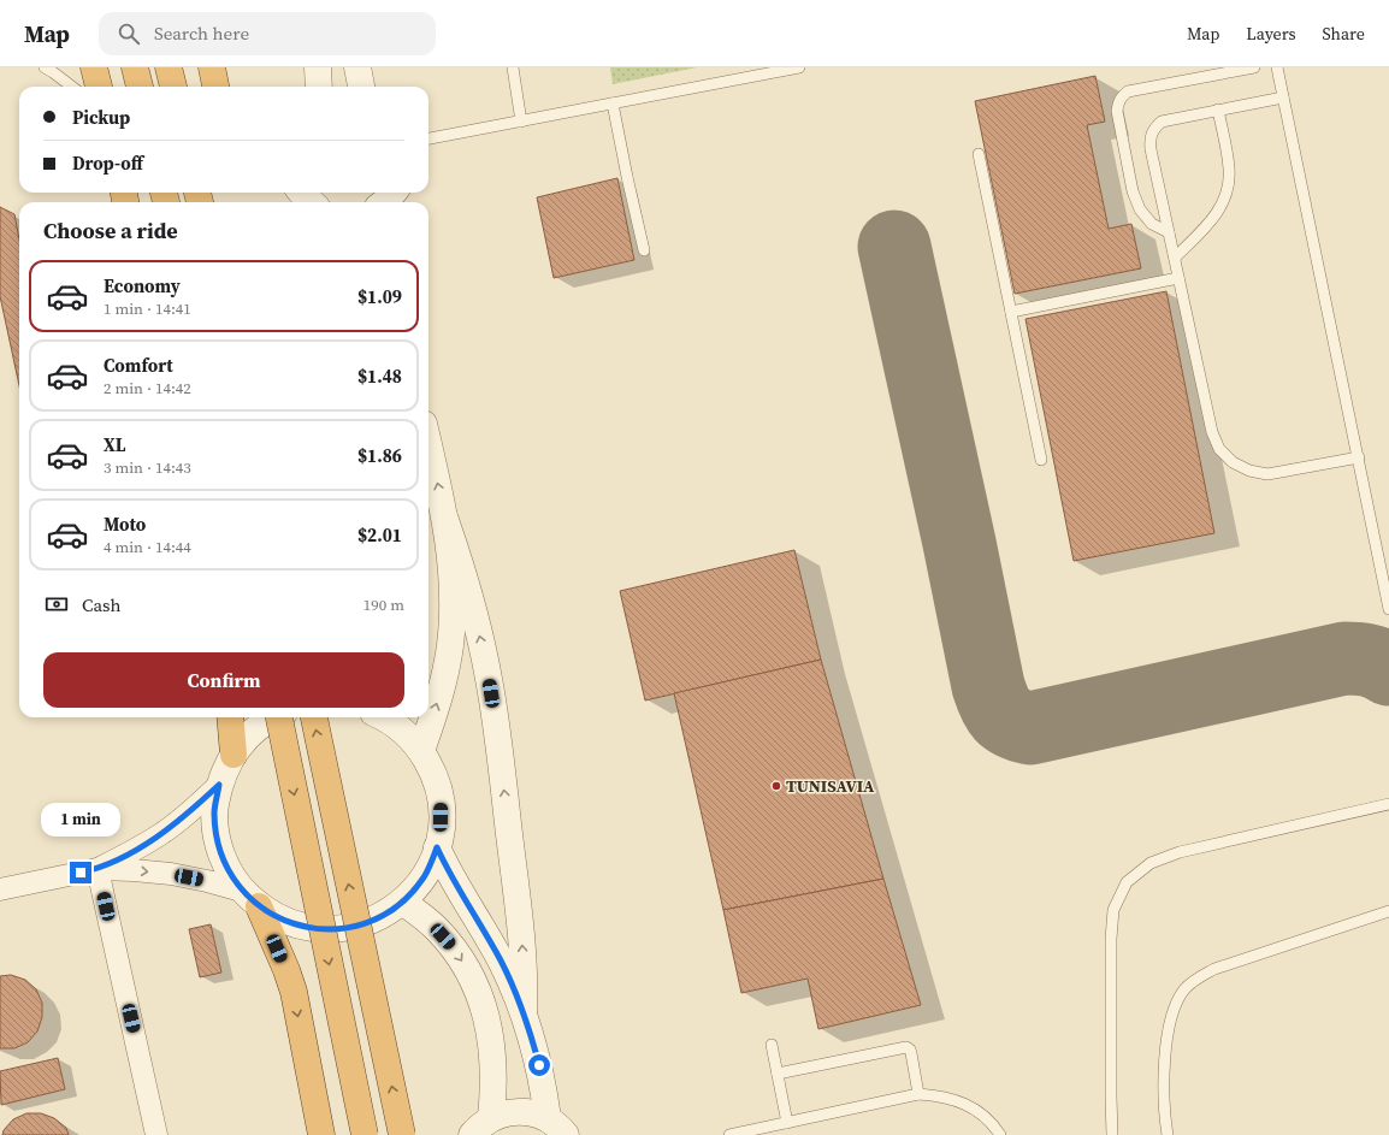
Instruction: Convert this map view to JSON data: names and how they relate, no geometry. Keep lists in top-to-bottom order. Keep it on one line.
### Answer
{"places":["TUNISAVIA"],"page":{"header":"Map","search":"Search here","nav":["Map","Layers","Share"],"banner":["Pickup","Drop-off"],"heading":"Choose a ride","list":[{"name":"Economy","note":"1 min · 14:41","value":"$1.09"},{"name":"Comfort","note":"2 min · 14:42","value":"$1.48"},{"name":"XL","note":"3 min · 14:43","value":"$1.86"},{"name":"Moto","note":"4 min · 14:44","value":"$2.01"}],"pay":["Cash","190 m"],"buttons":"Confirm","bubble":"1 min"}}
